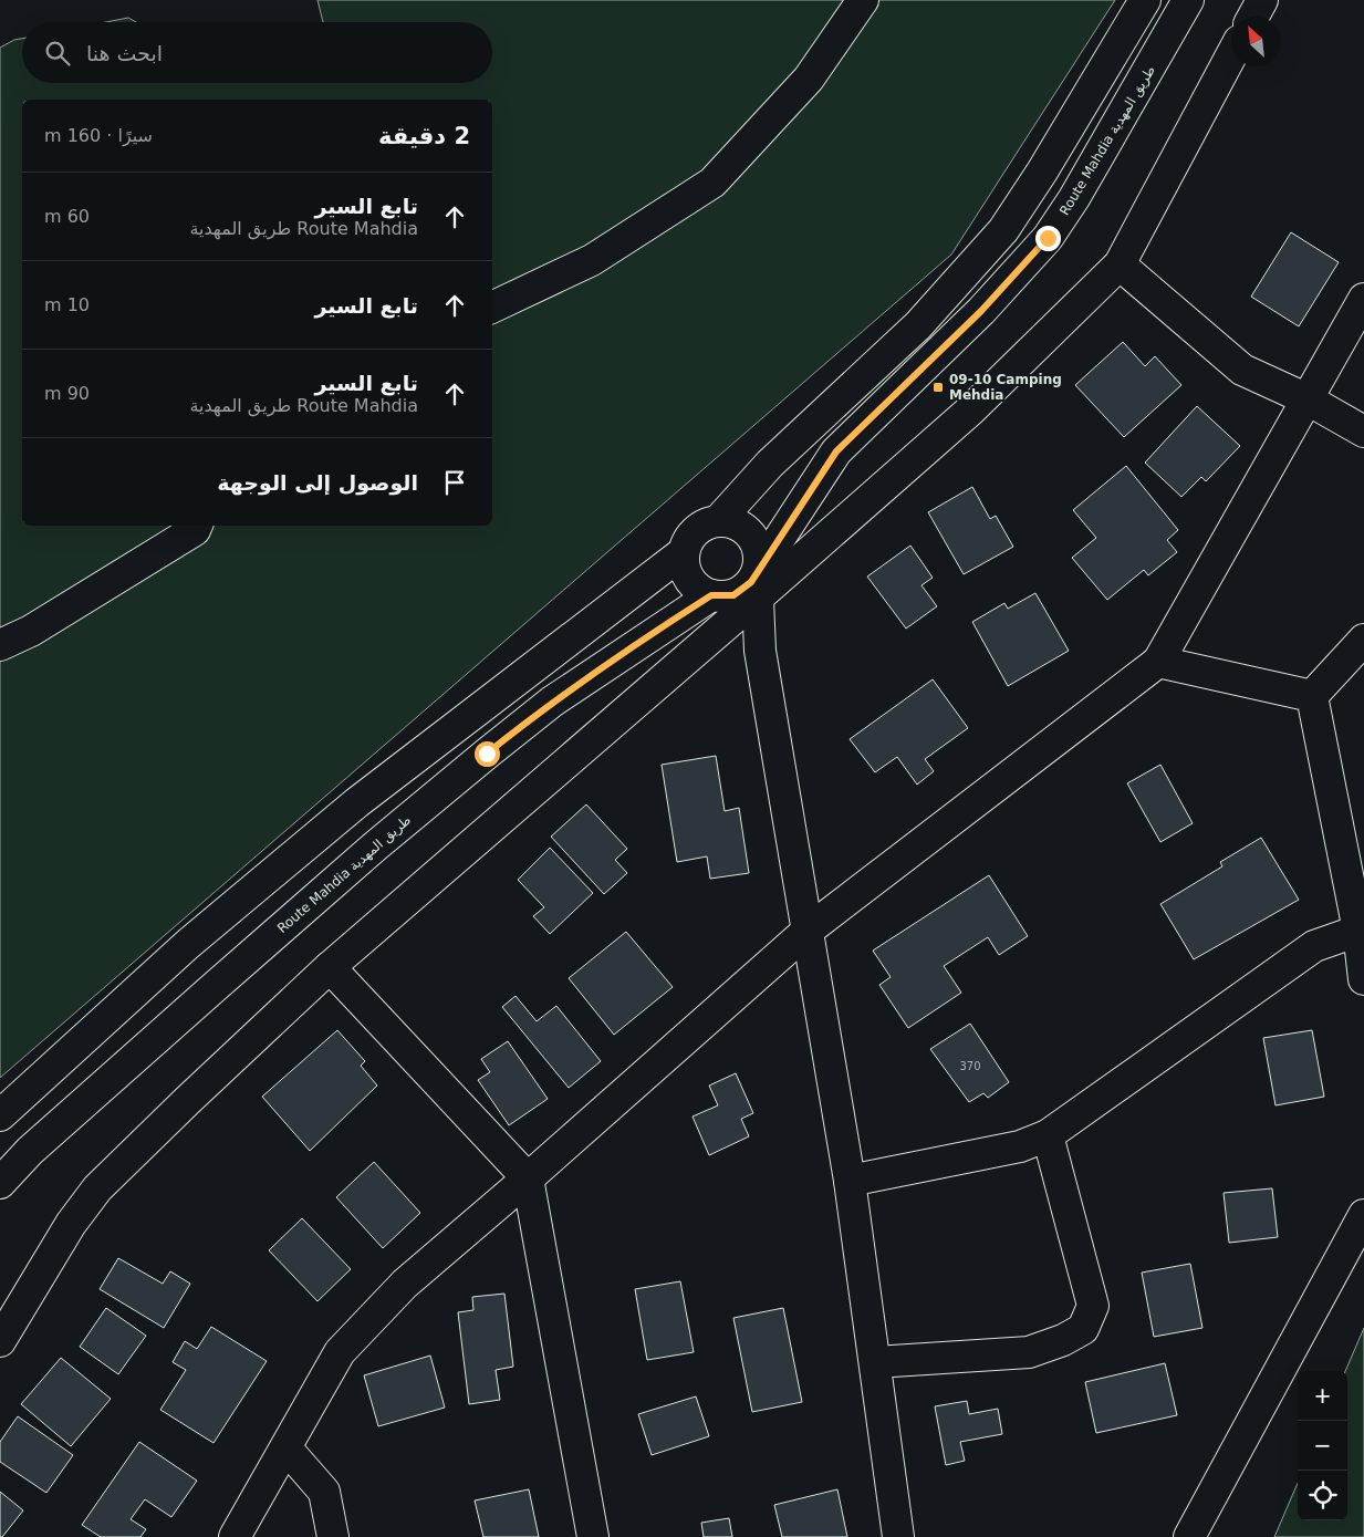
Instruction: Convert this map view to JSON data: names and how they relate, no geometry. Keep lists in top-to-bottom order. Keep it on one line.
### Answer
{"streets":{"street":["Route Mahdia طريق المهدية"]},"places":{"transit":["09-10 Camping Mehdia"]},"house_numbers":["370"],"north":"top left","page":{"search":"ابحث هنا","heading":["2 دقيقة","سيرًا · 160 m"],"list":[["تابع السير","Route Mahdia طريق المهدية","60 m"],["تابع السير","10 m"],["تابع السير","Route Mahdia طريق المهدية","90 m"],"الوصول إلى الوجهة"],"map_buttons":["+","−"]}}
